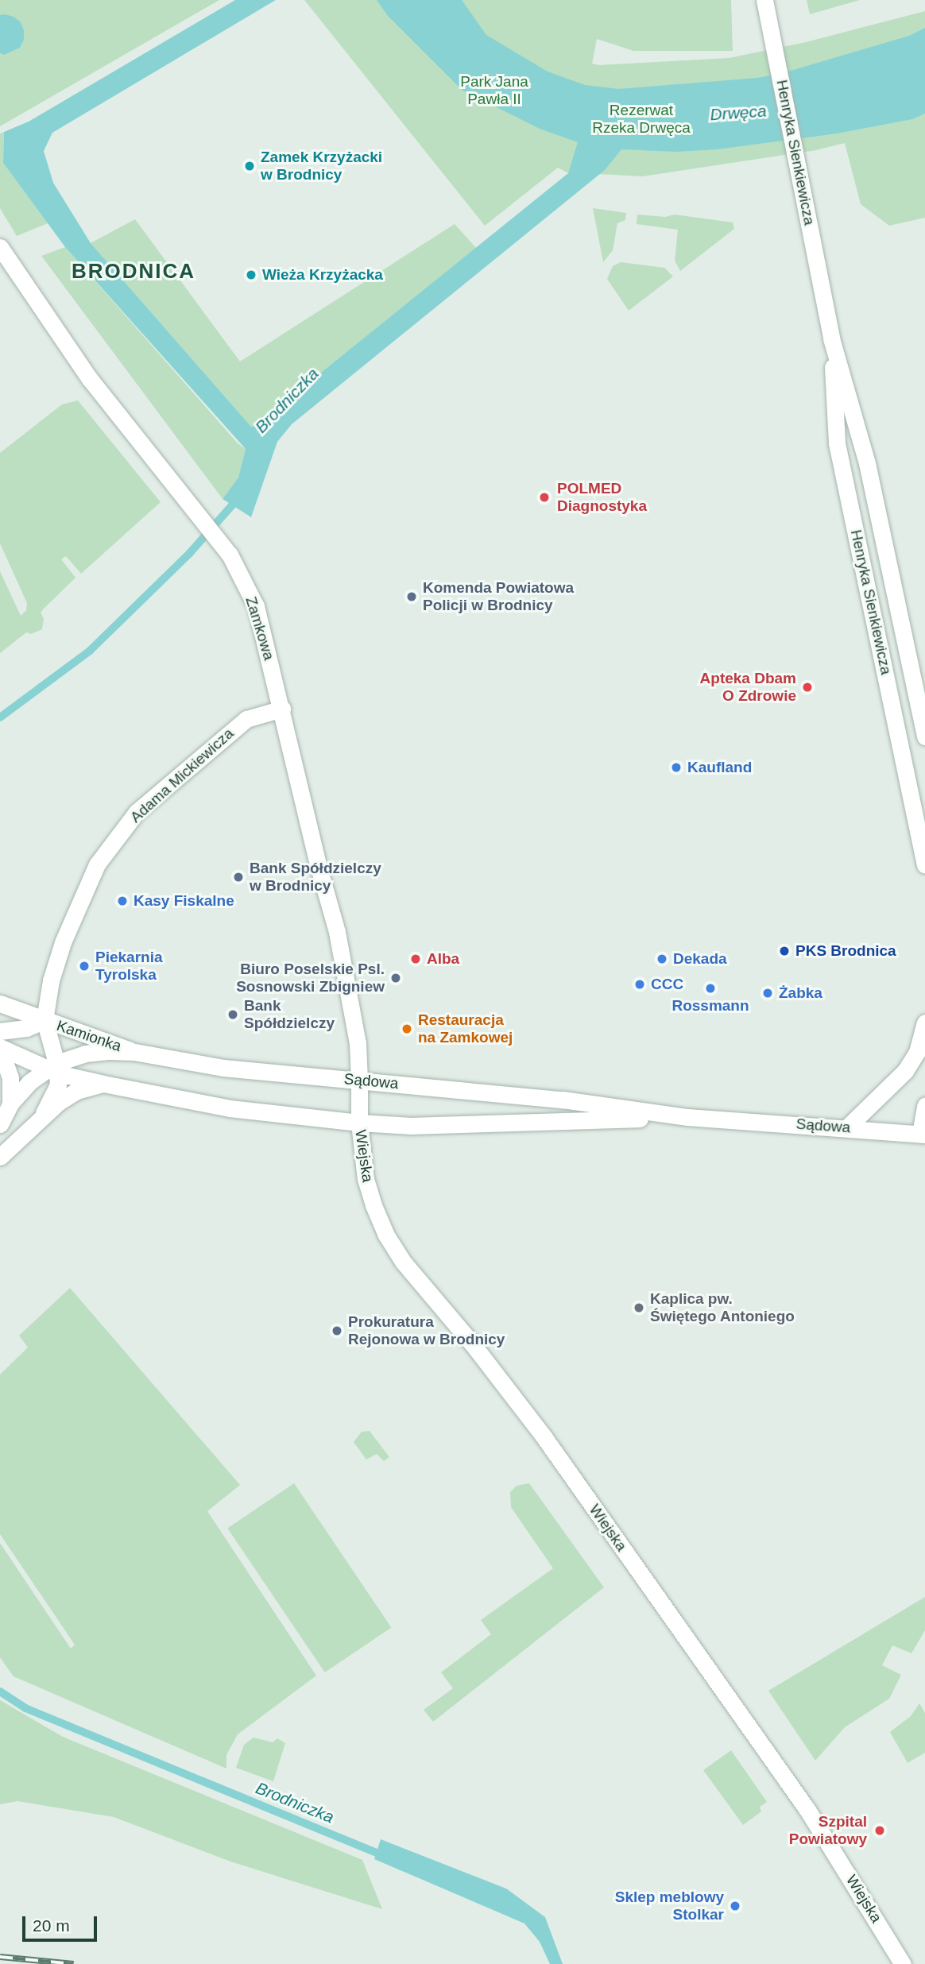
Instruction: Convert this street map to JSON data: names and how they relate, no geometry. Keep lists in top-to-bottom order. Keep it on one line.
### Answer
{"streets":{"street":["Henryka Sienkiewicza","Zamkowa","Adama Mickiewicza","Kamionka","Sądowa","Wiejska"]},"crossings":[["Zamkowa","Adama Mickiewicza"],["Zamkowa","Sądowa"],["Zamkowa","Wiejska"],["Adama Mickiewicza","Kamionka"],["Kamionka","Sądowa"],["Sądowa","Wiejska"]],"districts":["BRODNICA"],"water":["Drwęca","Brodniczka"],"parks":["Park Jana Pawła II","Rezerwat Rzeka Drwęca"],"places":["Zamek Krzyżacki w Brodnicy","Wieża Krzyżacka","POLMED Diagnostyka","Komenda Powiatowa Policji w Brodnicy","Apteka Dbam O Zdrowie","Kaufland","Bank Spółdzielczy w Brodnicy","Kasy Fiskalne","PKS Brodnica","Alba","Dekada","Piekarnia Tyrolska","Biuro Poselskie Psl. Sosnowski Zbigniew","CCC","Rossmann","Żabka","Bank Spółdzielczy","Restauracja na Zamkowej","Kaplica pw. Świętego Antoniego","Prokuratura Rejonowa w Brodnicy","Szpital Powiatowy","Sklep meblowy Stolkar"],"scale_bar":"20 m"}
